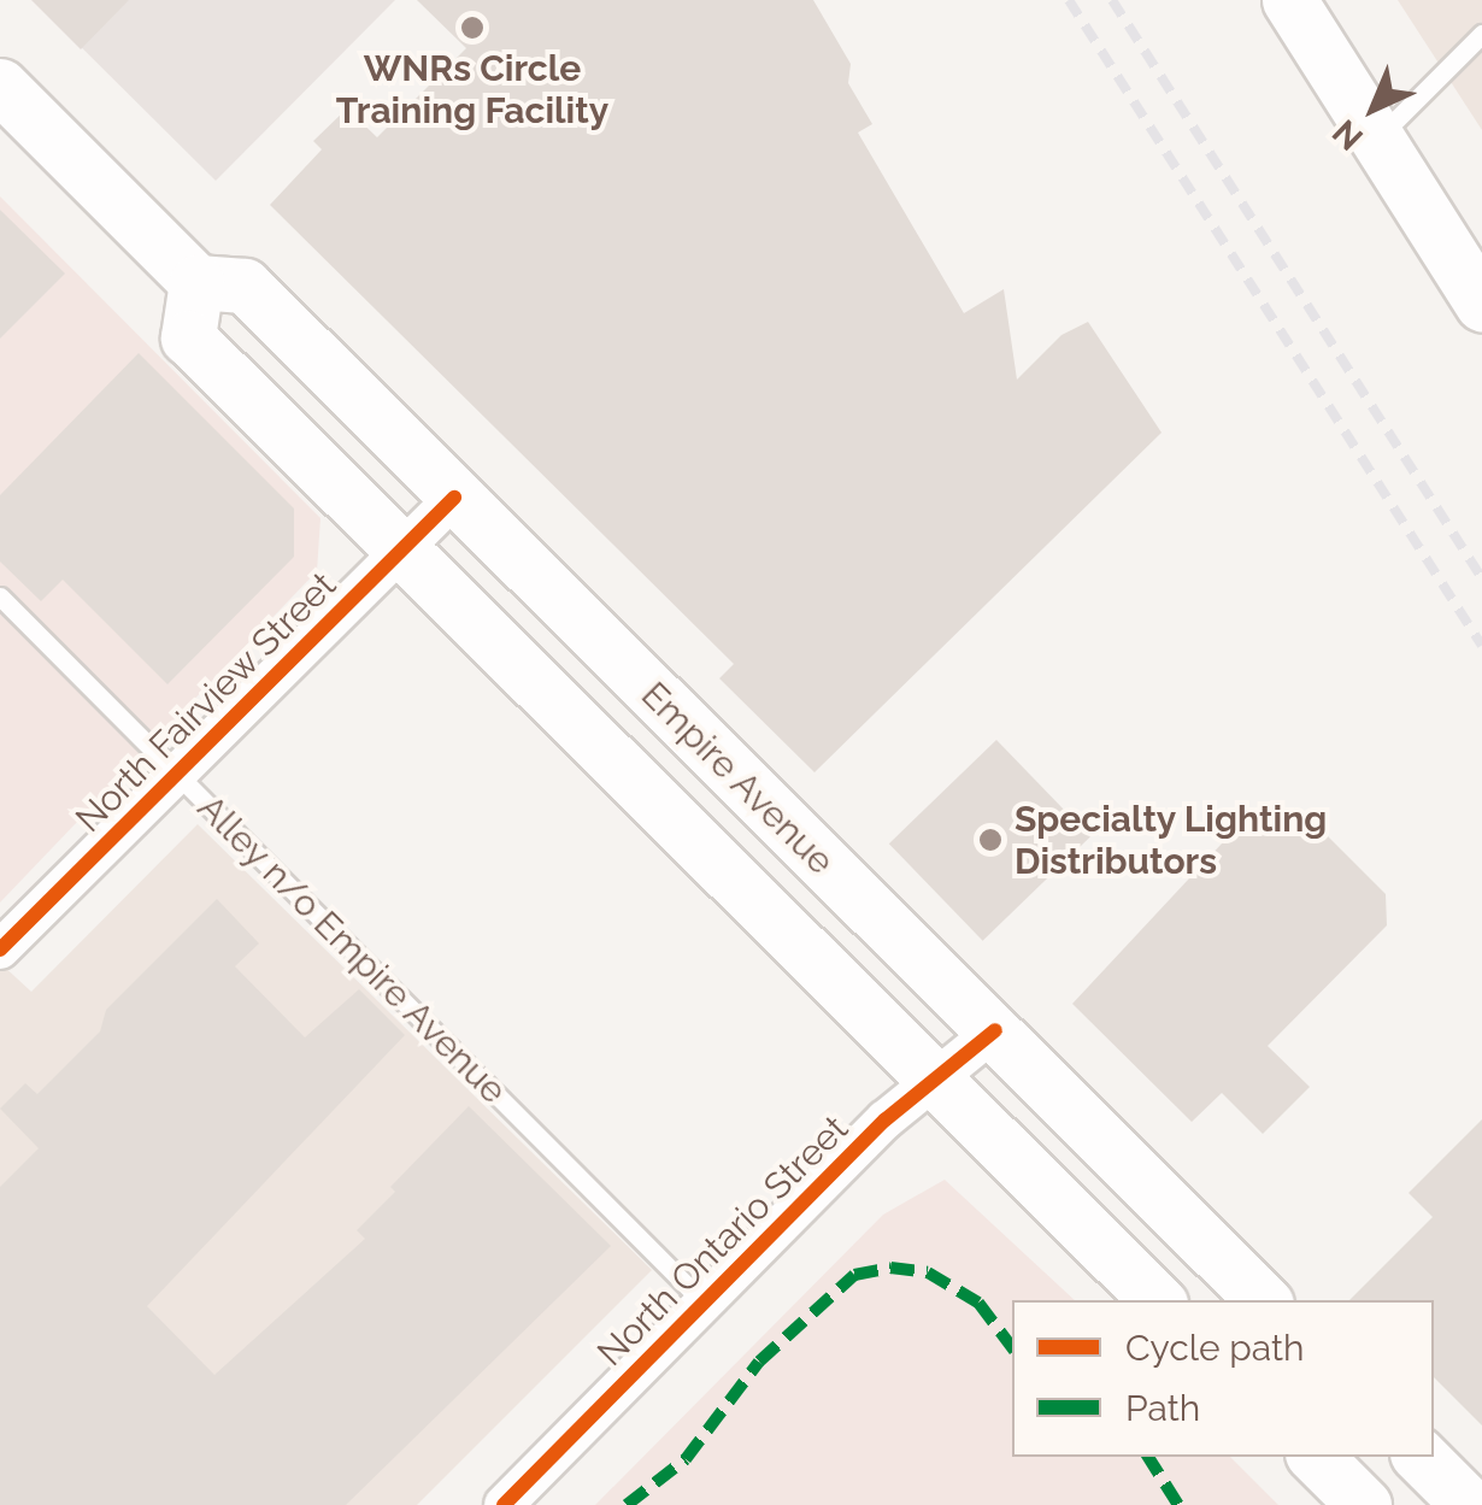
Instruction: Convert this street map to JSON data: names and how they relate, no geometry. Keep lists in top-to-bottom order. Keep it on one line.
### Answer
{"streets":{"main road":["Empire Avenue"],"street":["North Fairview Street","North Ontario Street"],"lane":["Alley n/o Empire Avenue"]},"crossings":[["North Fairview Street","Empire Avenue"],["North Fairview Street","Alley n/o Empire Avenue"],["Empire Avenue","North Ontario Street"],["Alley n/o Empire Avenue","North Ontario Street"]],"places":["WNRs Circle Training Facility","Specialty Lighting Distributors"],"legend":["Cycle path","Path"],"north":"bottom left"}
